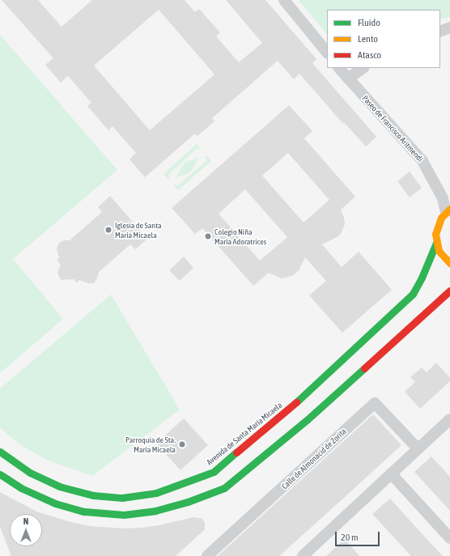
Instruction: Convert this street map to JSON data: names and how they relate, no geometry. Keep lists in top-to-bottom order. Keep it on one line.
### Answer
{"streets":{"street":["Paseo de Francisco Aritmendi","Avenida de Santa María Micaela","Calle de Almonacid de Zorita"]},"places":["Iglesia de Santa María Micaela","Colegio Niña María Adoratrices","Parroquia de Sta. María Micaela"],"legend":["Fluido","Lento","Atasco"],"scale_bar":"20 m","north":"top"}
